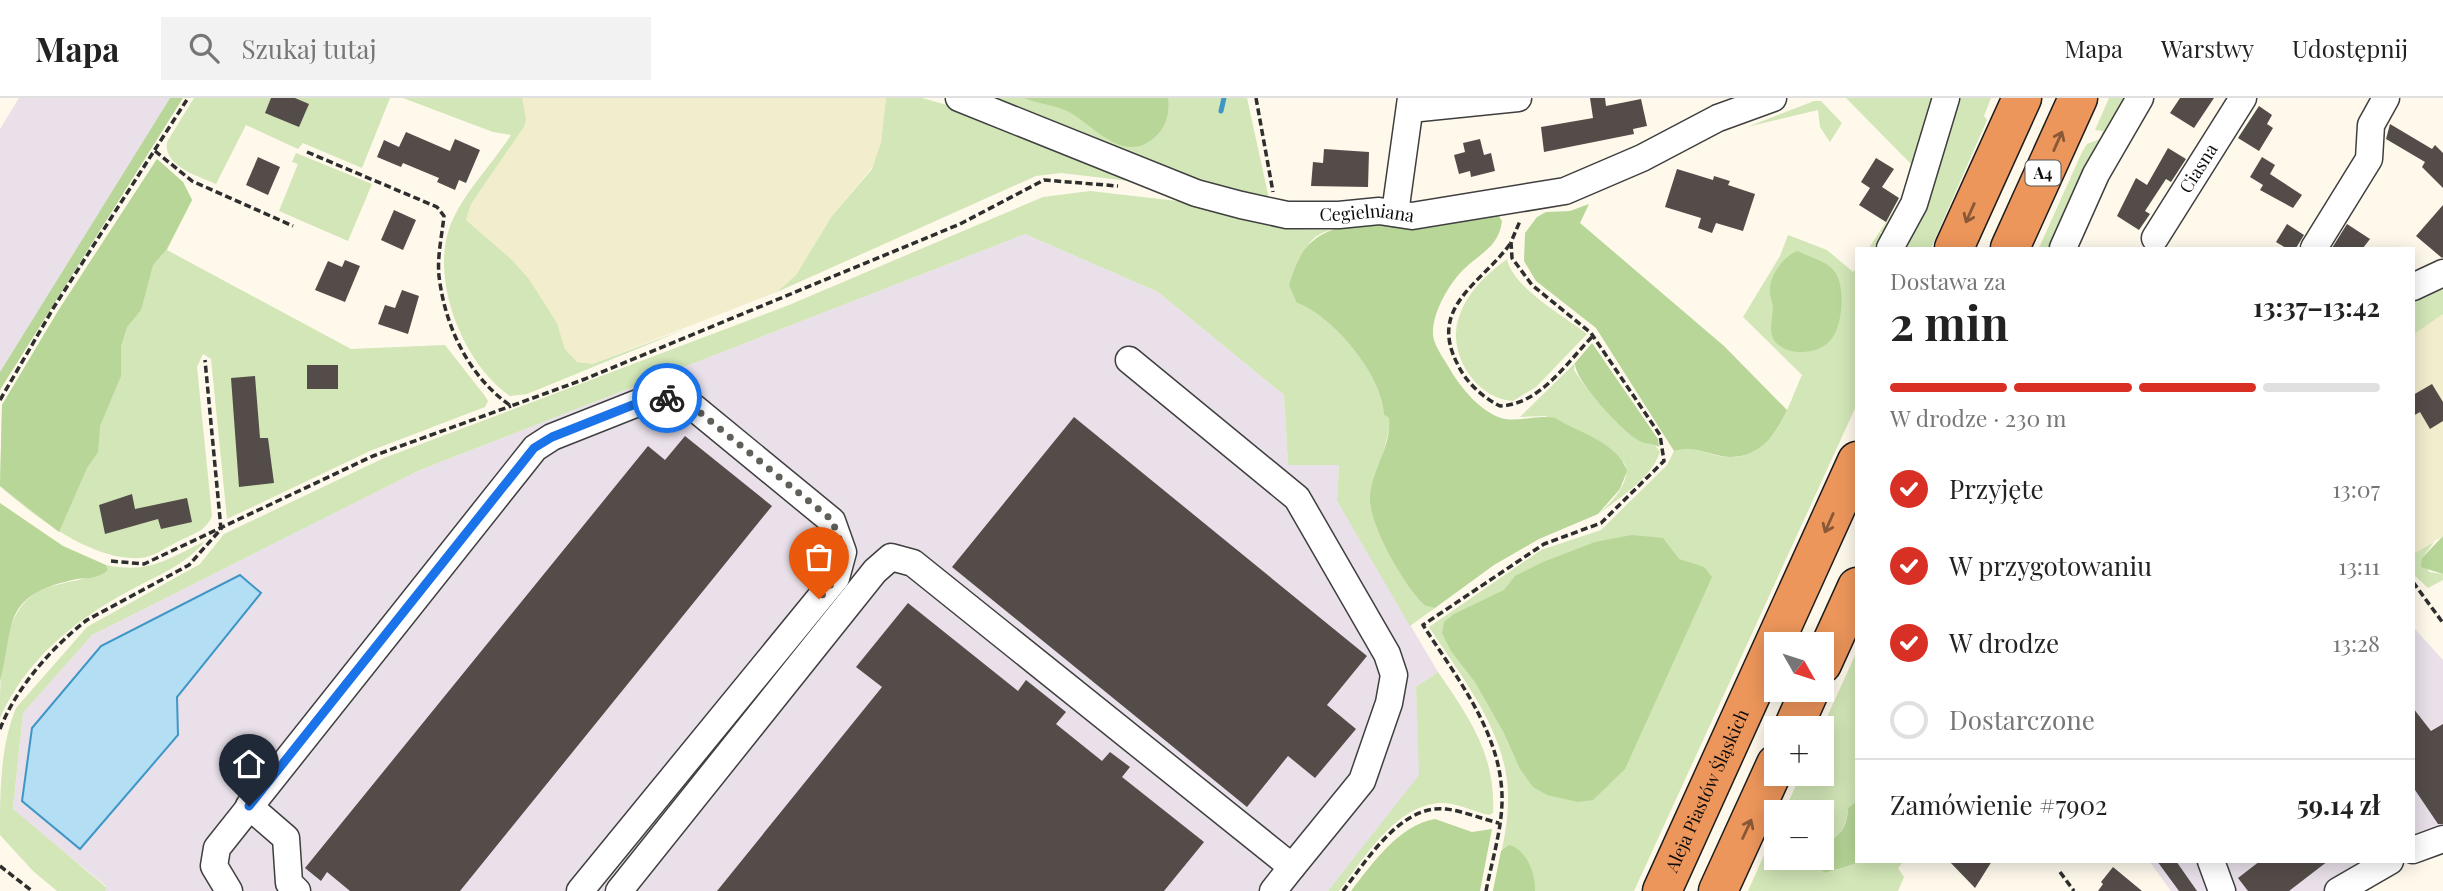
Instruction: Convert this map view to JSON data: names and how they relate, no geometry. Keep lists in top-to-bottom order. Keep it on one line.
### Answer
{"streets":{"highway":["A4","Aleja Piastów Śląskich"],"street":["Ciasna","Cegielniana"]},"north":"bottom right","page":{"header":"Mapa","search":"Szukaj tutaj","nav":["Mapa","Warstwy","Udostępnij"],"heading":["2 min","Dostawa za","13:37–13:42"],"panel":["Zamówienie #7902","59.14 zł"],"bar":"W drodze · 230 m","list":[["Przyjęte","13:07"],["W przygotowaniu","13:11"],["W drodze","13:28"],"Dostarczone"],"map_buttons":["+","−"]}}
